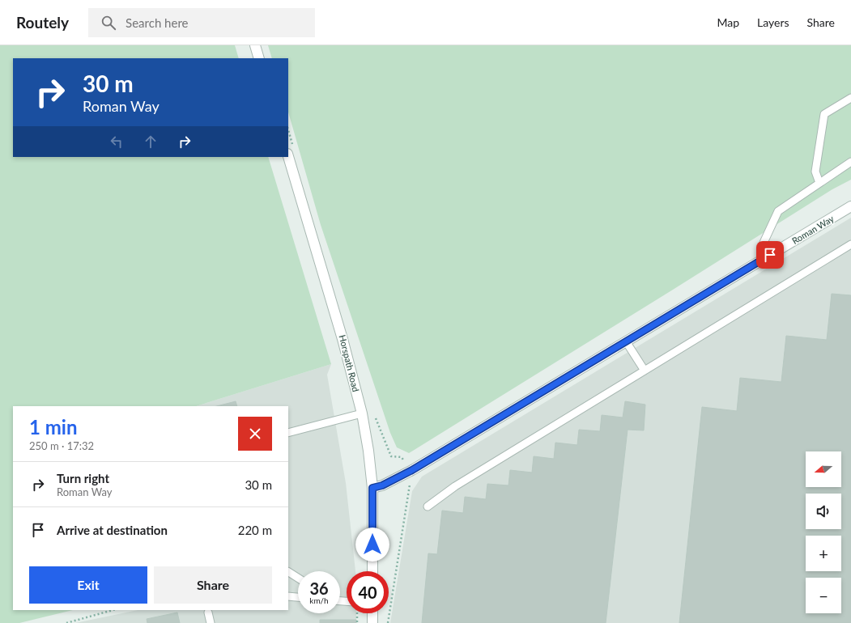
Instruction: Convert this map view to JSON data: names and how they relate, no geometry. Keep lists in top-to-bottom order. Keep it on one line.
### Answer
{"streets":{"street":["Roman Way","Horspath Road"]},"crossings":[["Roman Way","Horspath Road"]],"north":"left","page":{"header":"Routely","search":"Search here","nav":["Map","Layers","Share"],"turn":["30 m","Roman Way"],"heading":["1 min","250 m · 17:32"],"map_buttons":["+","−"],"list":[{"name":"Turn right","note":"Roman Way","value":"30 m"},{"name":"Arrive at destination","value":"220 m"}],"buttons":["Exit","Share"],"speed":"36 km/h","limit":"40"}}
